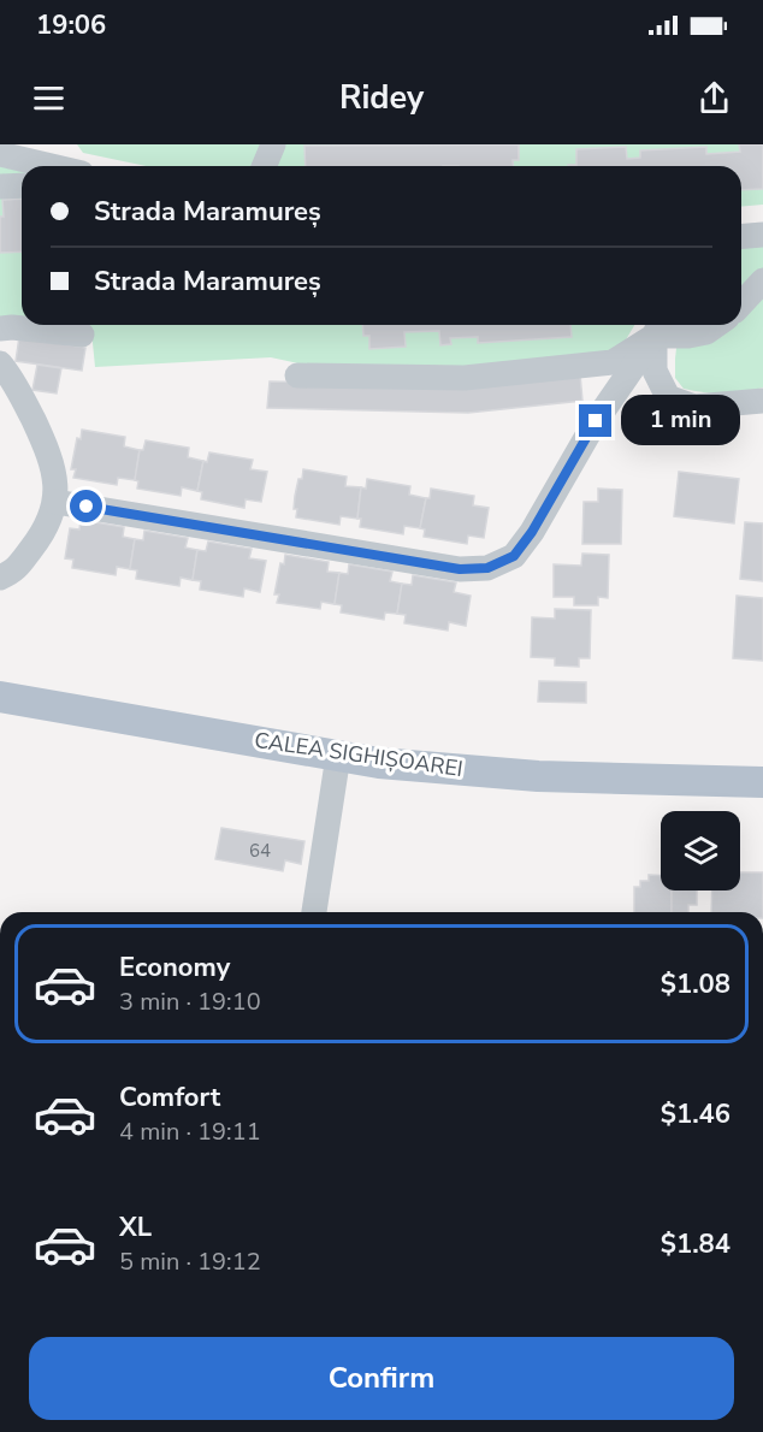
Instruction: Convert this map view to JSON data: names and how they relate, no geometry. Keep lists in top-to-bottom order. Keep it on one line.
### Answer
{"streets":{"main road":["CALEA SIGHIȘOAREI"]},"house_numbers":["64"],"page":{"status":"19:06","header":"Ridey","banner":["Strada Maramureș","Strada Maramureș"],"bubble":"1 min","list":[{"name":"Economy","note":"3 min · 19:10","value":"$1.08"},{"name":"Comfort","note":"4 min · 19:11","value":"$1.46"},{"name":"XL","note":"5 min · 19:12","value":"$1.84"}],"buttons":"Confirm"}}
